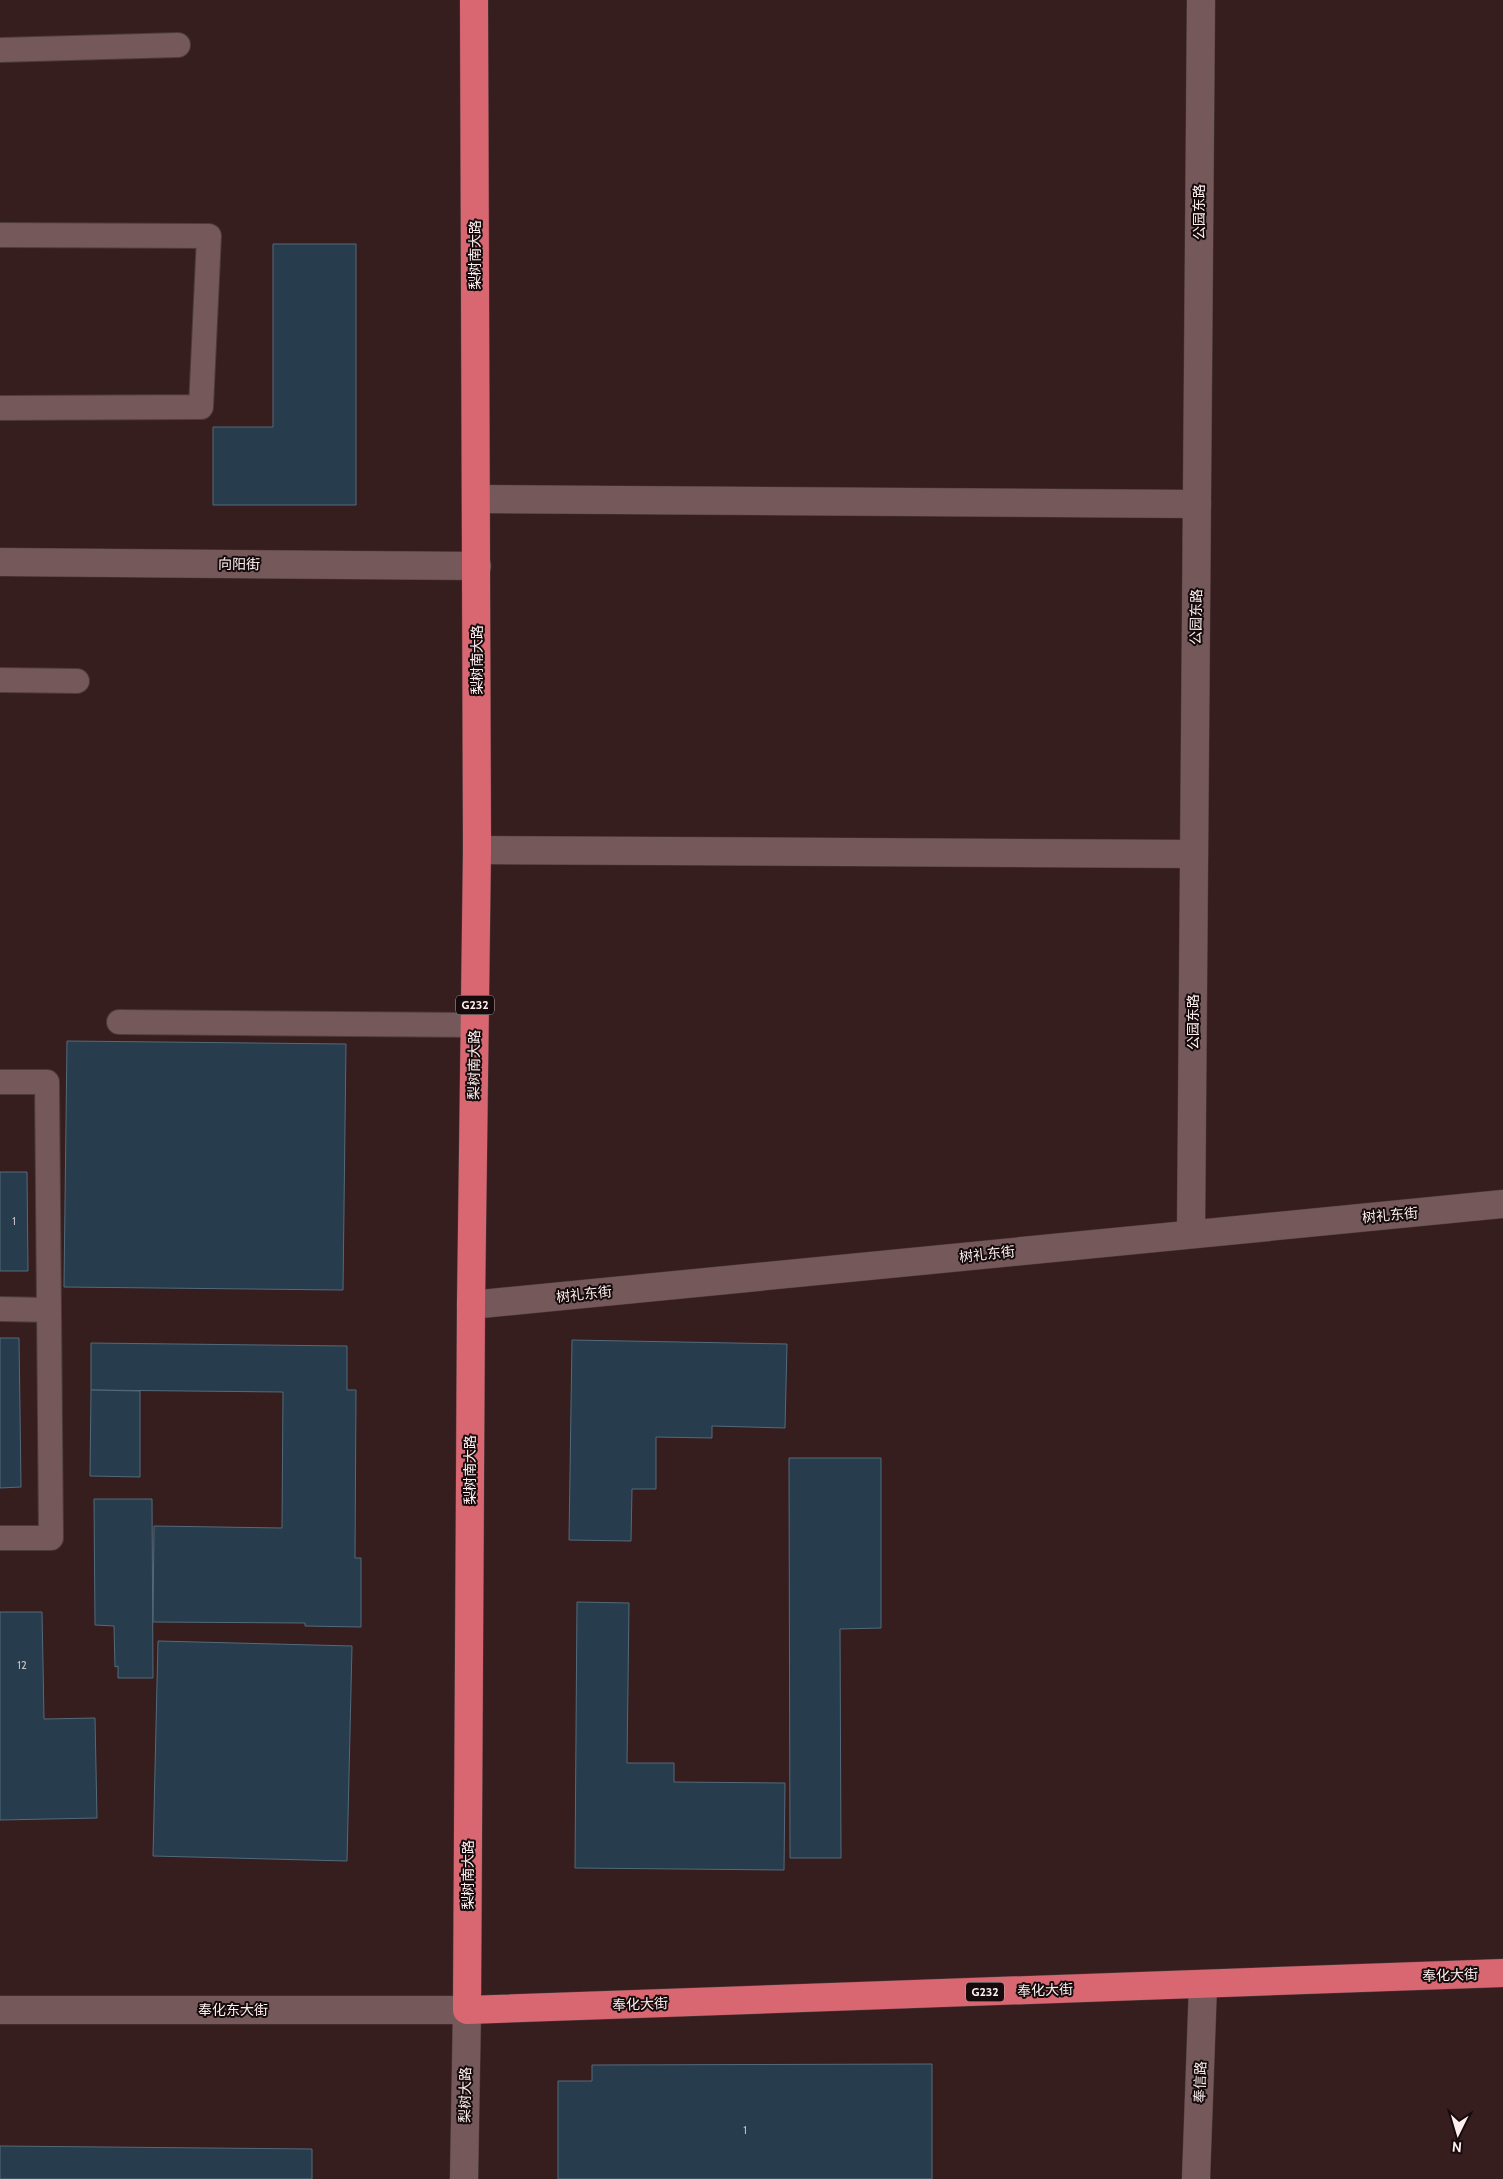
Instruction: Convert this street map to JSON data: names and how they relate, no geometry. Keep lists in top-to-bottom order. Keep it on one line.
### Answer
{"streets":{"highway":["梨树南大路","G232","奉化大街"],"street":["公园东路","向阳街","树礼东街","奉化东大街","奉信路","梨树大路"]},"crossings":[["公园东路","树礼东街"],["梨树南大路","向阳街"],["梨树南大路","树礼东街"],["梨树南大路","奉化大街"],["梨树南大路","奉化东大街"],["梨树南大路","梨树大路"],["奉化大街","奉化东大街"],["奉化大街","奉信路"],["奉化大街","梨树大路"],["奉化东大街","梨树大路"]],"house_numbers":["1","12","1"],"north":"bottom"}
